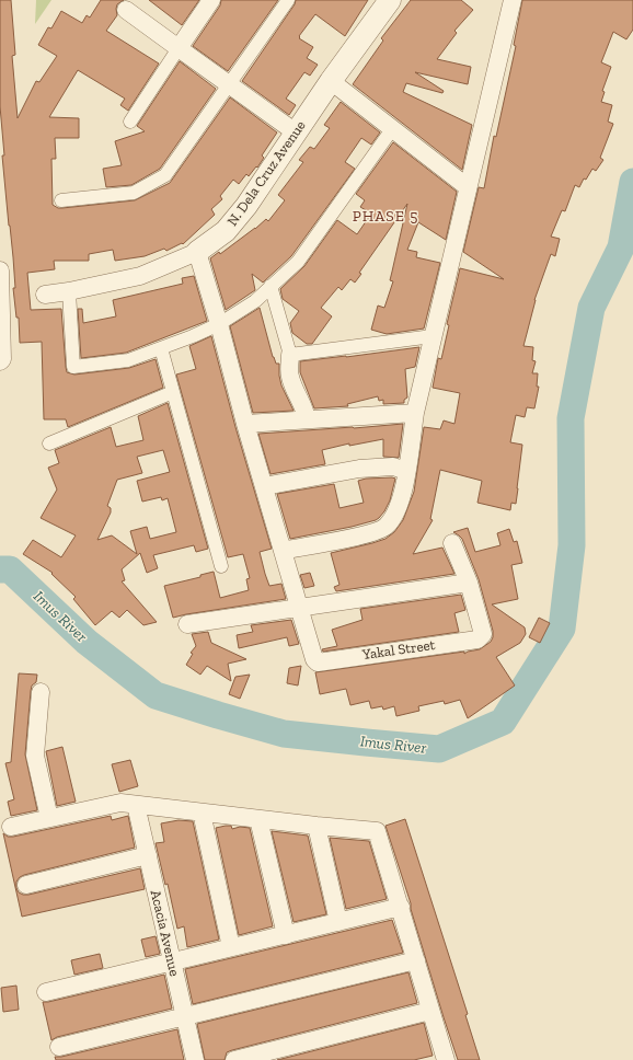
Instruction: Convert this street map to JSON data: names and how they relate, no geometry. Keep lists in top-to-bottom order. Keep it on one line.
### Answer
{"streets":{"street":["N. Dela Cruz Avenue","Yakal Street","Acacia Avenue"]},"districts":["PHASE 5"],"water":["Imus River"]}
